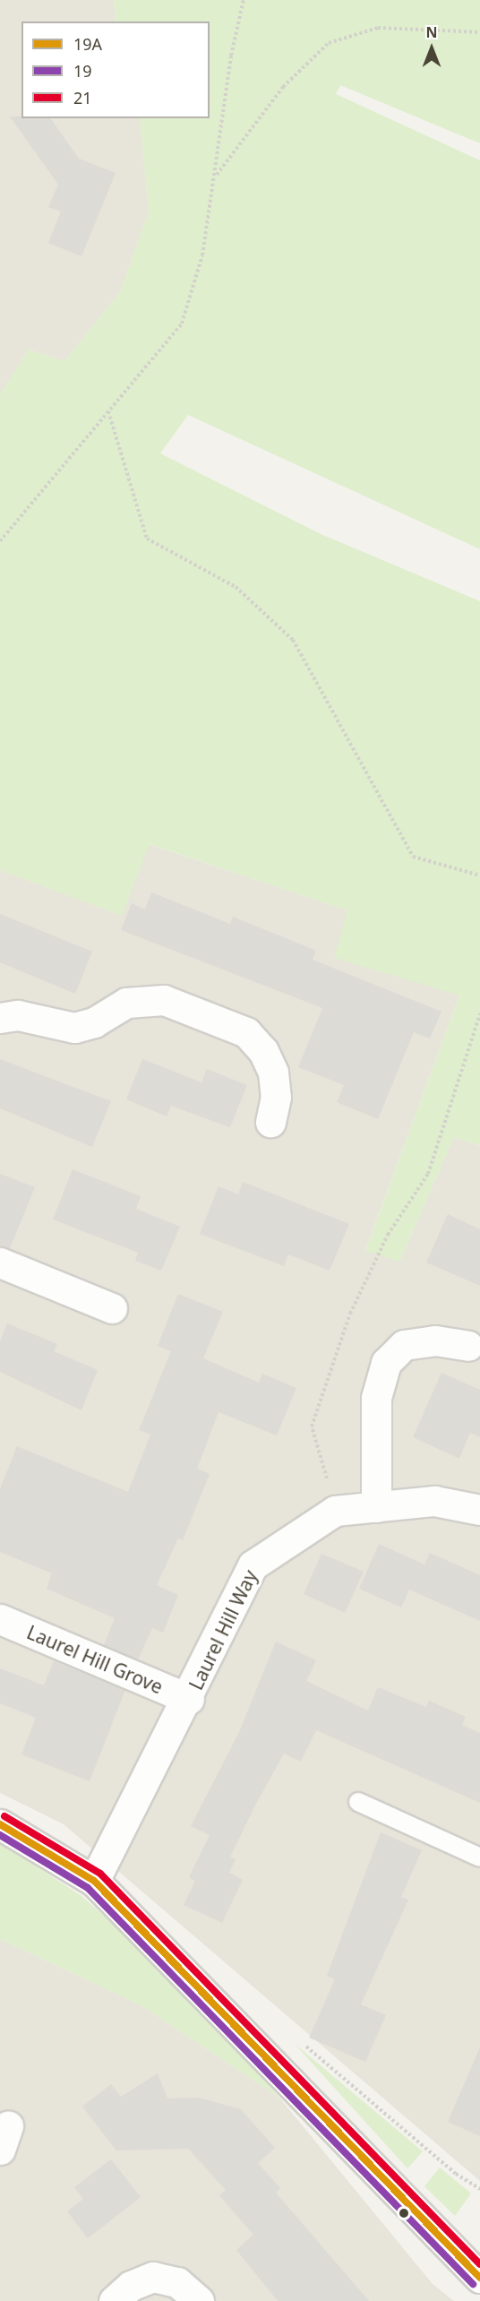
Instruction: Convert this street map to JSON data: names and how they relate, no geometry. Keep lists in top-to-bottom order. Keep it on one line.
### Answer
{"streets":{"street":["Laurel Hill Way","Laurel Hill Grove"]},"crossings":[["Laurel Hill Way","Laurel Hill Grove"]],"lines":["transit line 21","transit line 19A","transit line 19"],"legend":["19A","19","21"],"north":"top"}
